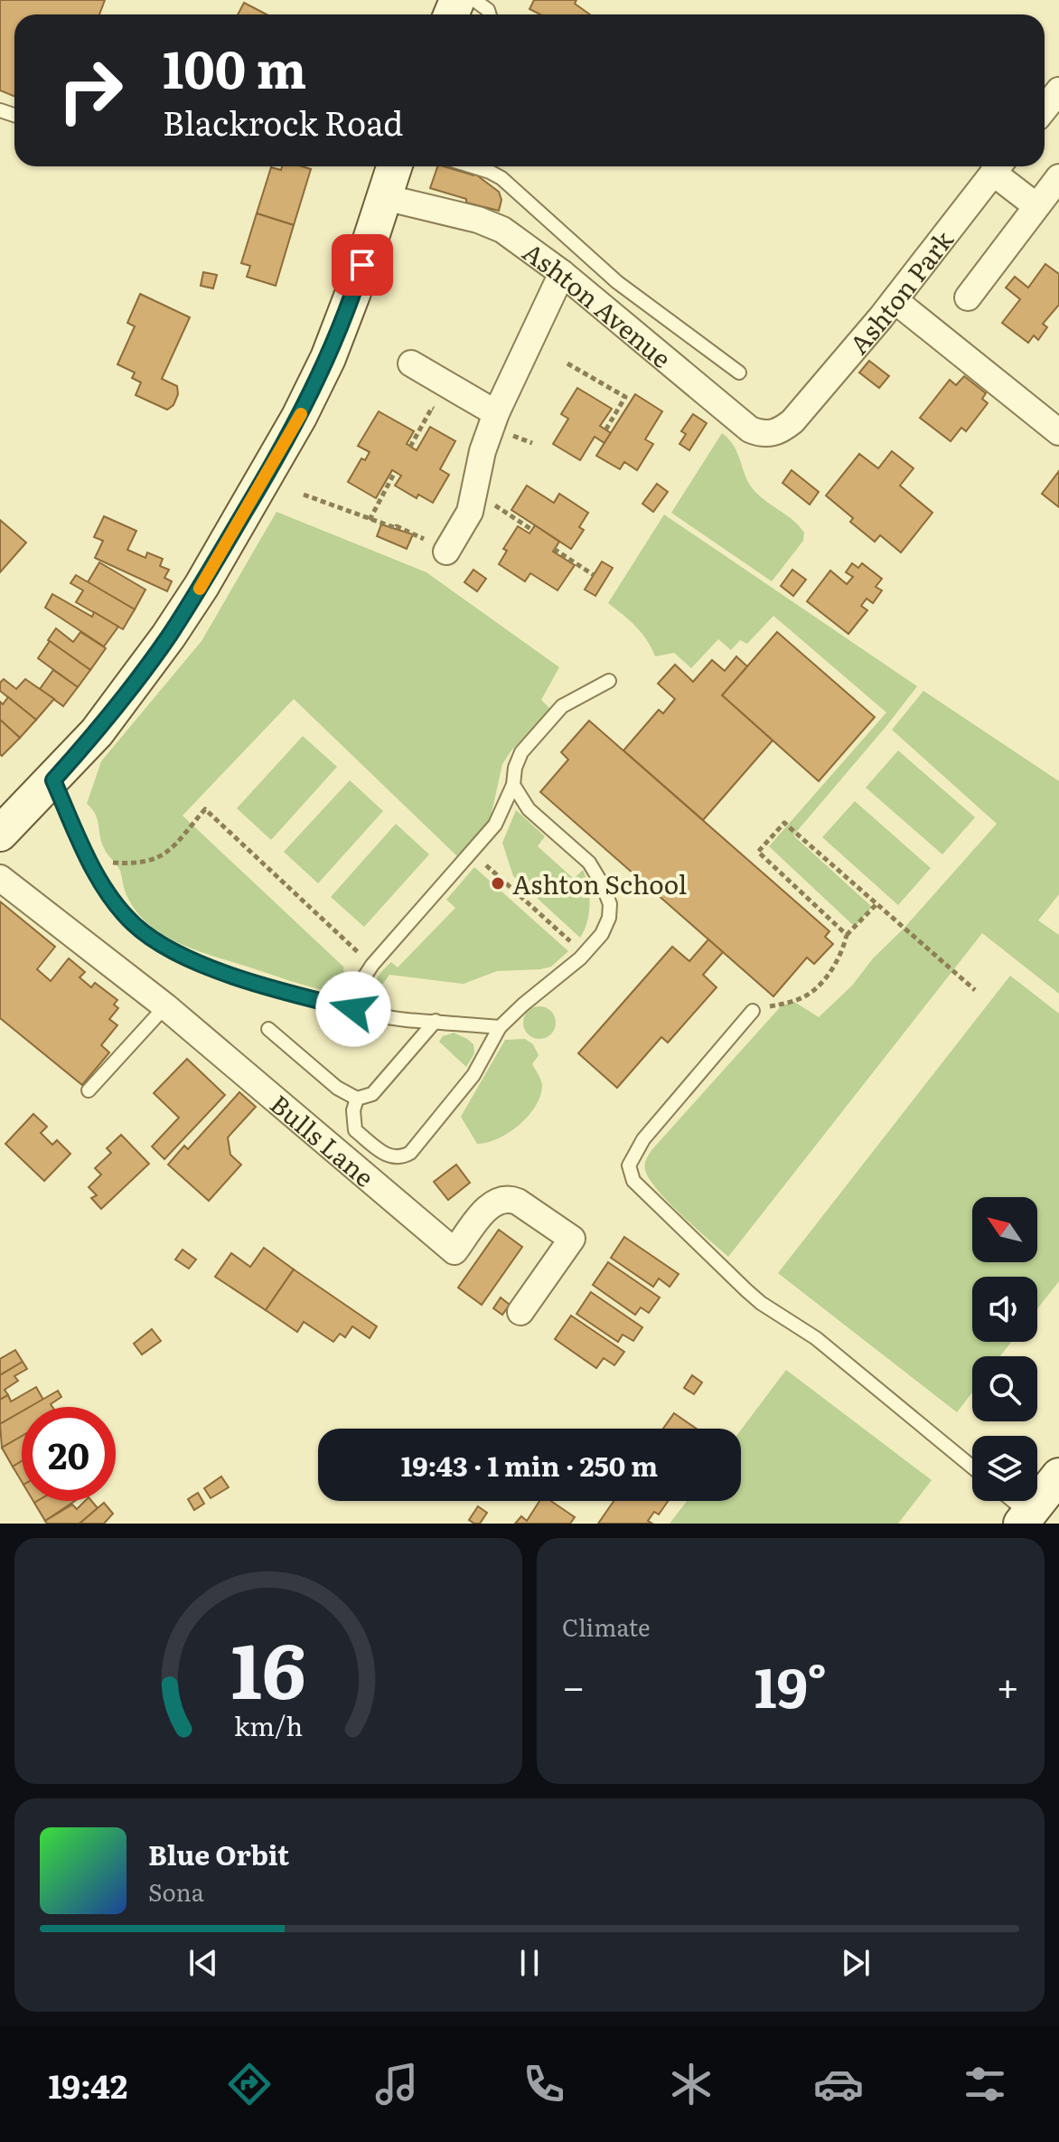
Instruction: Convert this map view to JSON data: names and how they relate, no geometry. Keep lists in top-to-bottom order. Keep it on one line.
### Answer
{"streets":{"street":["Ashton Park","Ashton Avenue","Bulls Lane"]},"crossings":[["Ashton Park","Ashton Avenue"]],"places":["Ashton School"],"north":"top left","page":{"turn":["100 m","Blackrock Road"],"limit":"20","trip":"19:43 · 1 min · 250 m","tile":"Climate","heat":["−","19°","+"],"song":["Blue Orbit","Sona"],"tabs":"19:42","gauge":["16","km/h"]}}
